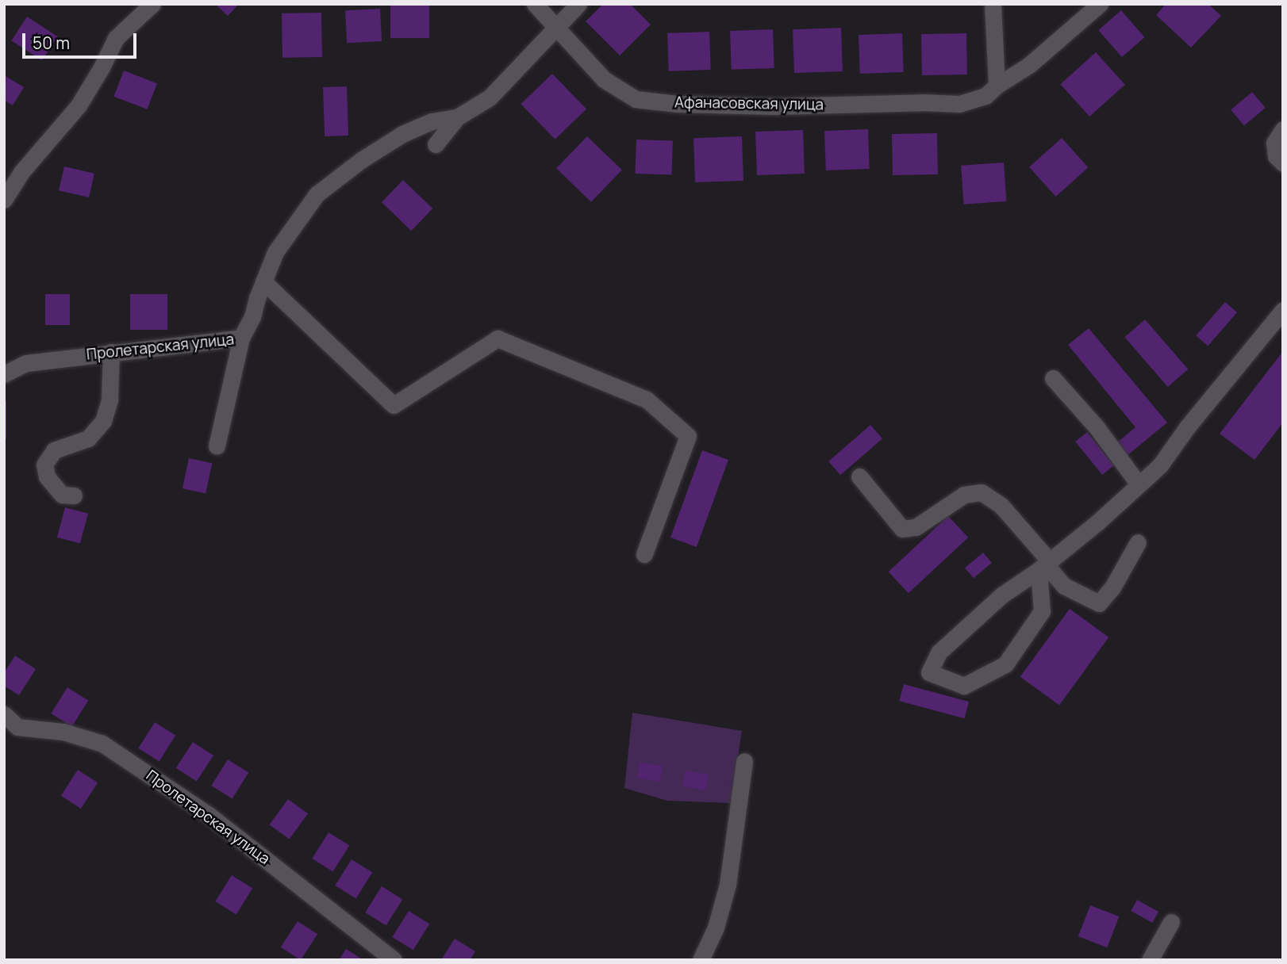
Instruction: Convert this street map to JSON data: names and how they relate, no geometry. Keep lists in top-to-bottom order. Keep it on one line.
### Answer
{"streets":{"street":["Афанасовская улица","Пролетарская улица"]},"scale_bar":"50 m"}
